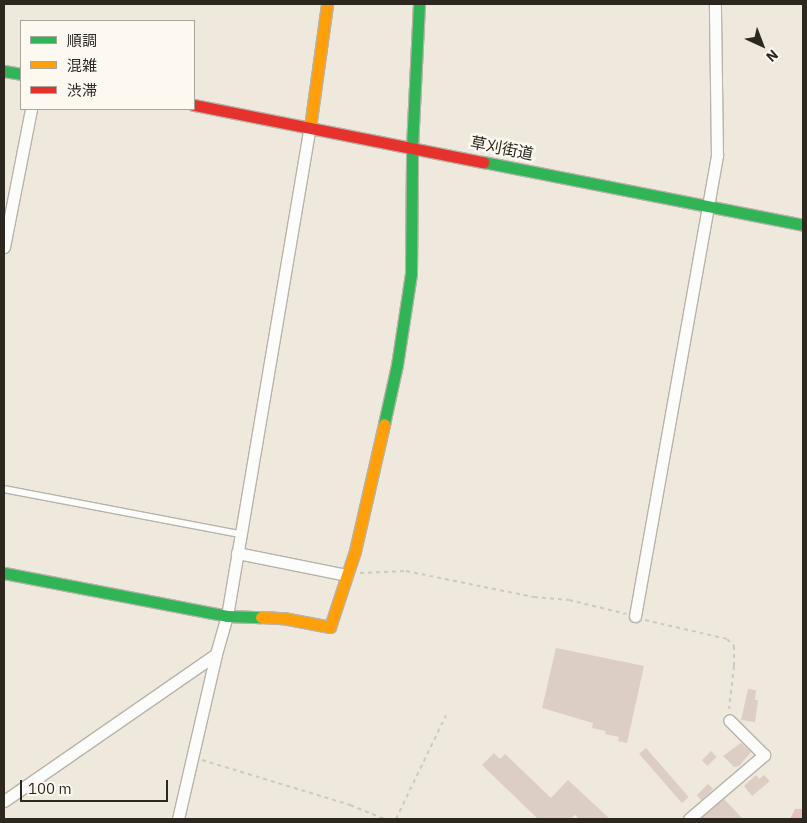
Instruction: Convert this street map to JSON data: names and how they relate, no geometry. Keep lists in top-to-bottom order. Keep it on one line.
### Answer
{"streets":{"street":["草刈街道"]},"legend":["順調","混雑","渋滞"],"scale_bar":"100 m","north":"bottom right"}
